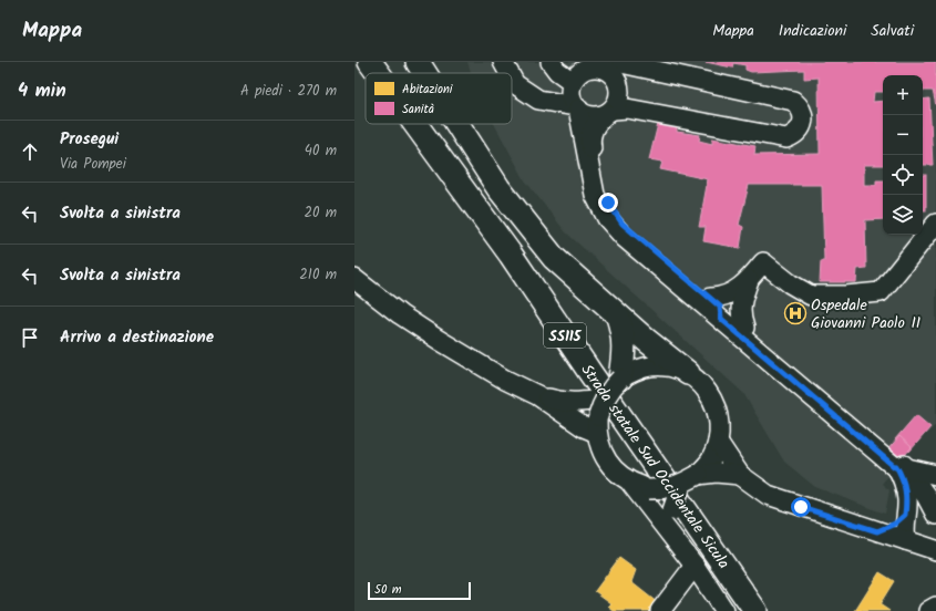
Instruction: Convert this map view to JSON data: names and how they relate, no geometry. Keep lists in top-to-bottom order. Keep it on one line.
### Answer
{"streets":{"main road":["SS115","Strada statale Sud Occidentale Sicula"]},"places":{"hospital":["Ospedale Giovanni Paolo II"]},"legend":["Abitazioni","Sanità"],"scale_bar":"50 m","page":{"header":"Mappa","nav":["Mappa","Indicazioni","Salvati"],"heading":["4 min","A piedi · 270 m"],"map_buttons":["+","−"],"list":[["Prosegui","Via Pompei","40 m"],["Svolta a sinistra","20 m"],["Svolta a sinistra","210 m"],"Arrivo a destinazione"],"scale":"50 m"}}
